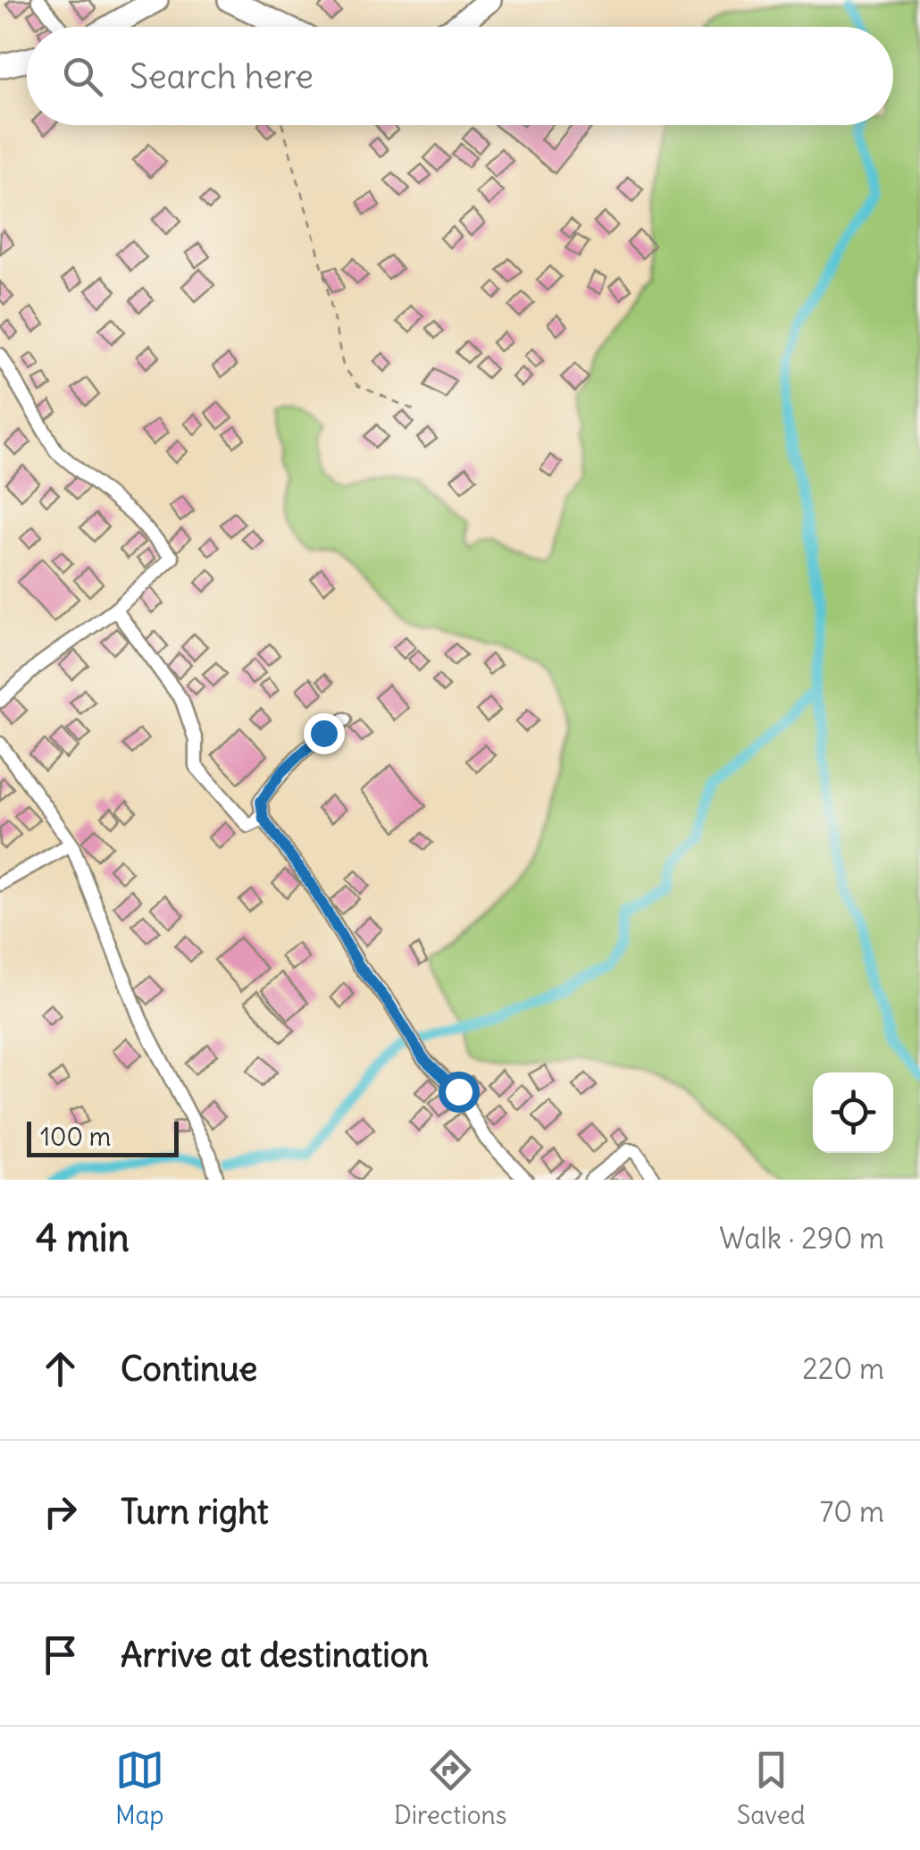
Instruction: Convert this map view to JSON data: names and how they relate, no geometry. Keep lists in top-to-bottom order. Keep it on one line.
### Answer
{"scale_bar":"100 m","page":{"search":"Search here","scale":"100 m","heading":["4 min","Walk · 290 m"],"list":[["Continue","220 m"],["Turn right","70 m"],"Arrive at destination"],"nav":["Map","Directions","Saved"]}}
